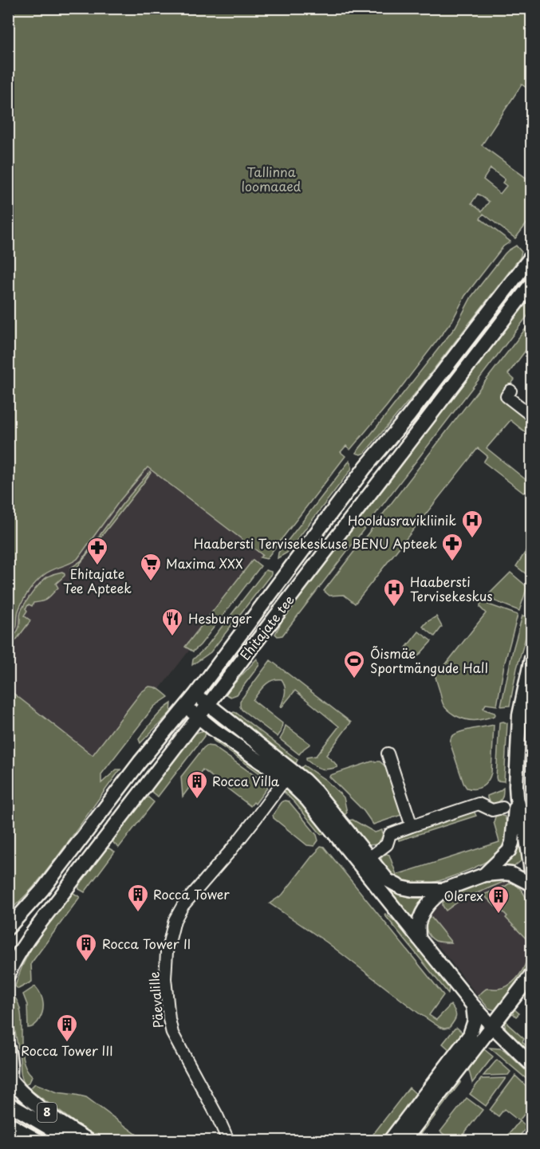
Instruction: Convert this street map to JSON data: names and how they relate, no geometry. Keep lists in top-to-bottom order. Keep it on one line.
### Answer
{"streets":{"main road":["Ehitajate tee","8"],"street":["Päevalille"]},"parks":["Tallinna loomaaed"],"places":{"hospital":["Hooldusravikliinik","Haabersti Tervisekeskus"],"pharmacy":["Haabersti Tervisekeskuse BENU Apteek","Ehitajate Tee Apteek"],"supermarket":["Maxima XXX"],"restaurant":["Hesburger"],"sports":["Õismäe Sportmängude Hall"],"building":["Rocca Villa","Rocca Tower","Olerex","Rocca Tower II","Rocca Tower III"]}}
